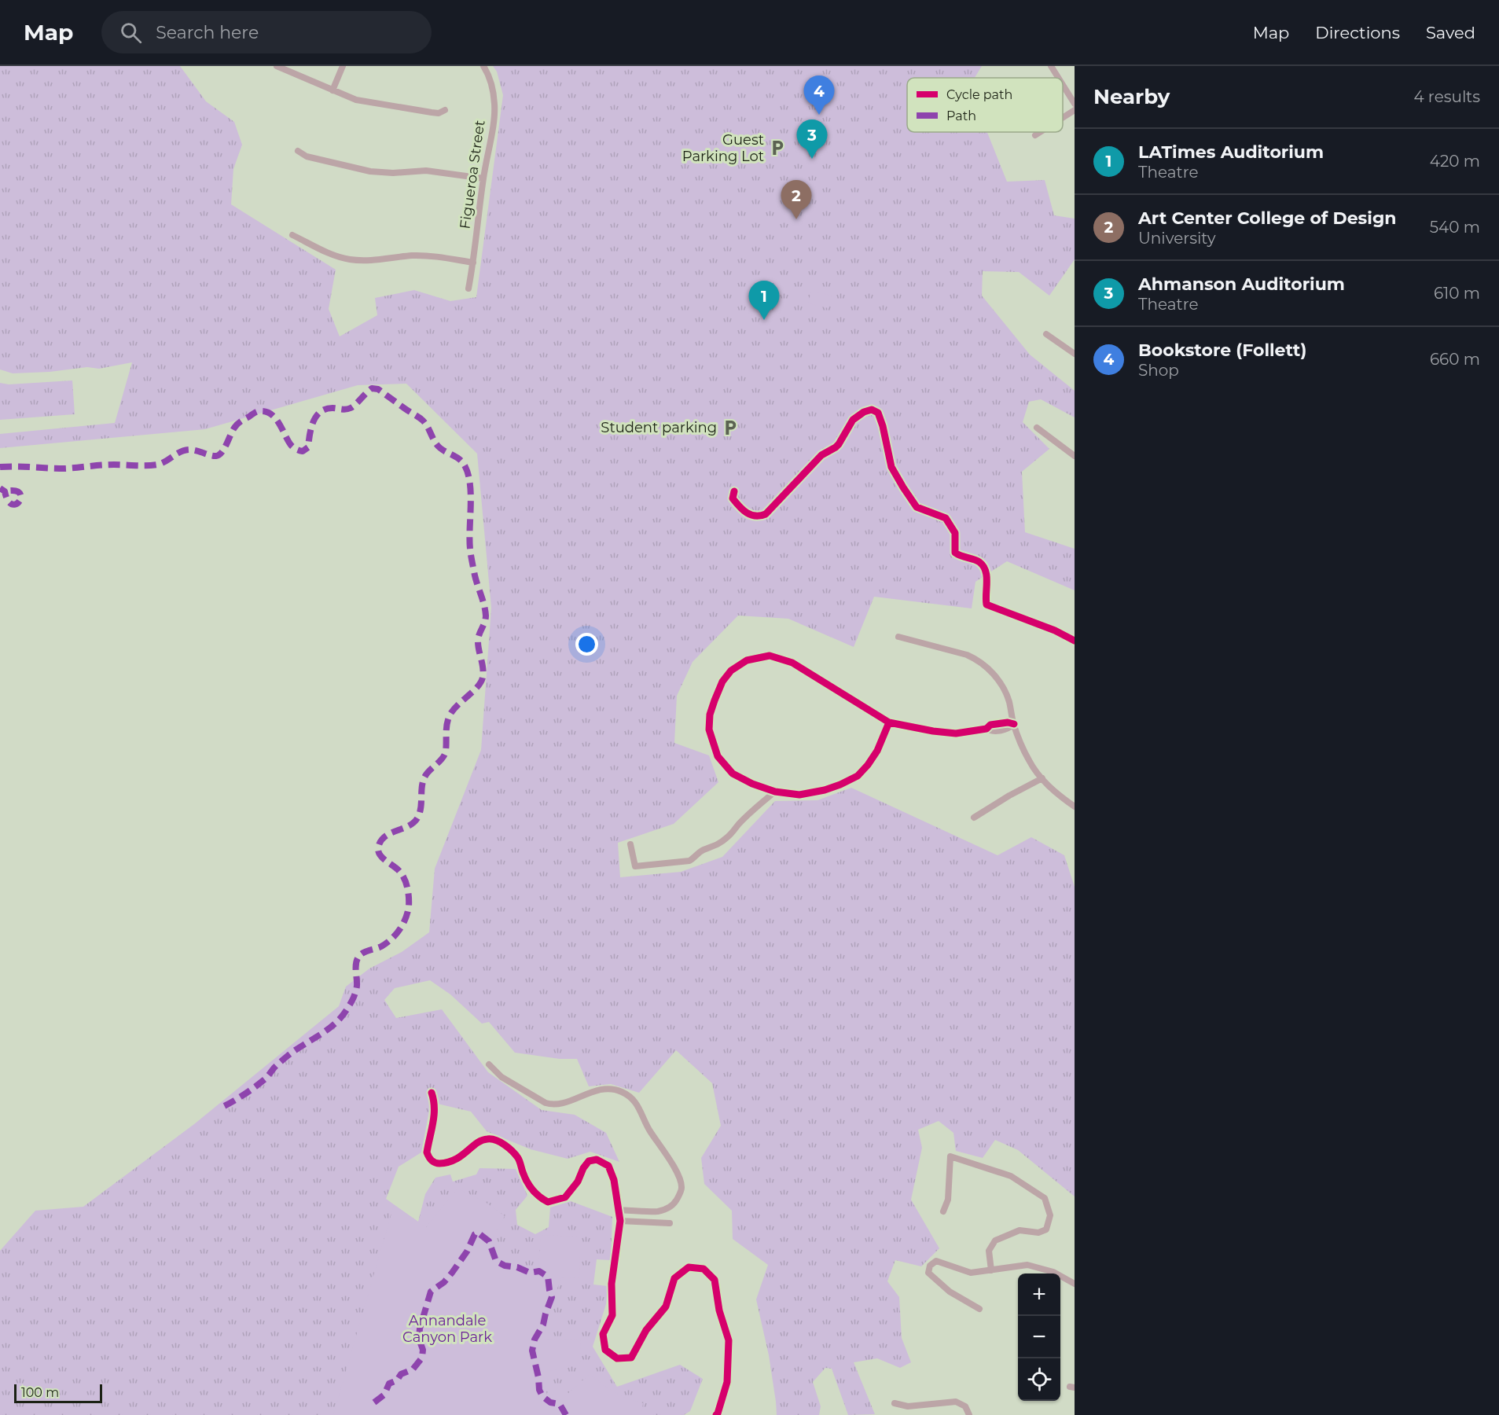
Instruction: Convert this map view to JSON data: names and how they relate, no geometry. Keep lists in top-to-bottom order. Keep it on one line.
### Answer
{"streets":{"street":["Figueroa Street"]},"parks":["Annandale Canyon Park"],"places":{"parking":["Guest Parking Lot","Student parking"]},"legend":["Cycle path","Path"],"scale_bar":"100 m","page":{"header":"Map","search":"Search here","nav":["Map","Directions","Saved"],"heading":["Nearby","4 results"],"pins":["4","3","2","1"],"list":[{"mark":"1","name":"LATimes Auditorium","note":"Theatre","value":"420 m"},{"mark":"2","name":"Art Center College of Design","note":"University","value":"540 m"},{"mark":"3","name":"Ahmanson Auditorium","note":"Theatre","value":"610 m"},{"mark":"4","name":"Bookstore (Follett)","note":"Shop","value":"660 m"}],"map_buttons":["+","−"],"scale":"100 m"}}
